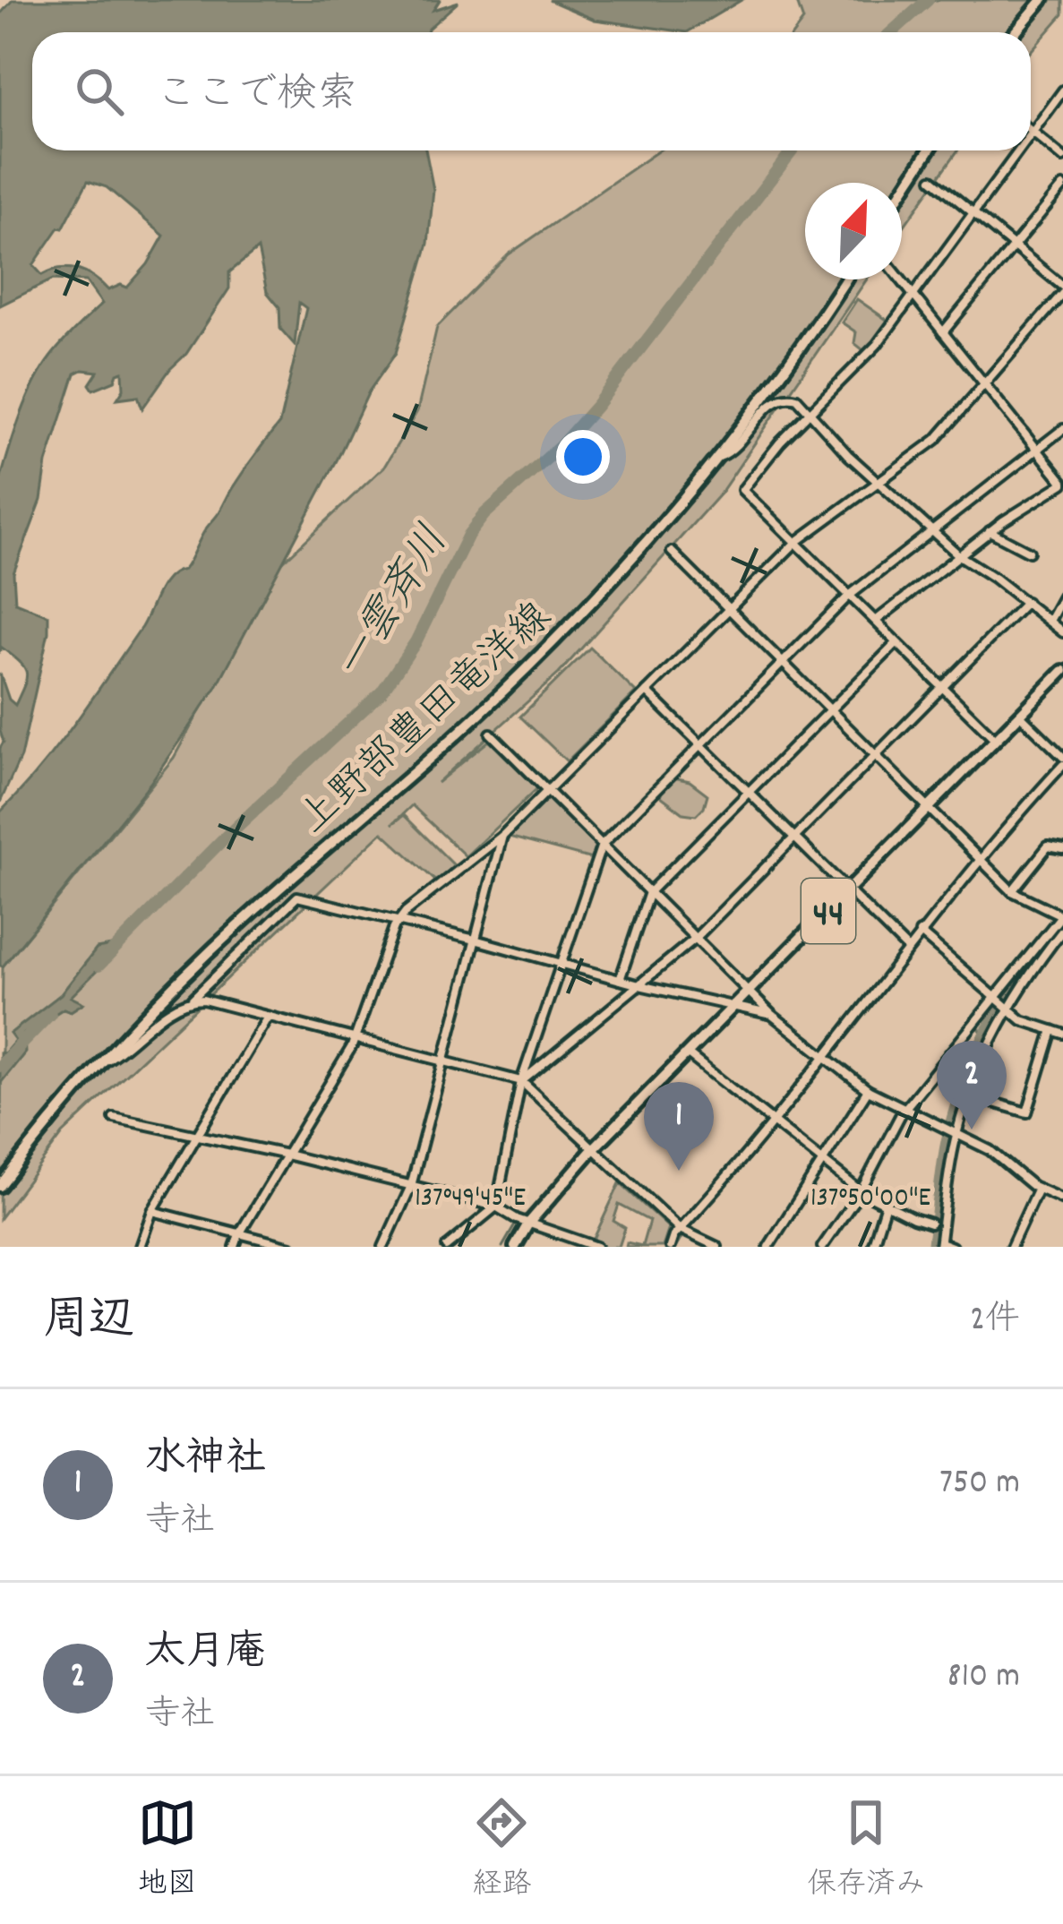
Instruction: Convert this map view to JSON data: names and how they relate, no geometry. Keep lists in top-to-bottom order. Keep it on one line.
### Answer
{"streets":{"main road":["上野部豊田竜洋線","44"]},"water":["一雲斉川"],"north":"top right","page":{"search":"ここで検索","pins":["2","1"],"heading":["周辺","2件"],"list":[{"mark":"1","name":"水神社","note":"寺社","value":"750 m"},{"mark":"2","name":"太月庵","note":"寺社","value":"810 m"}],"nav":["地図","経路","保存済み"]},"coordinates":["137°49'45\"E","137°50'00\"E"]}
